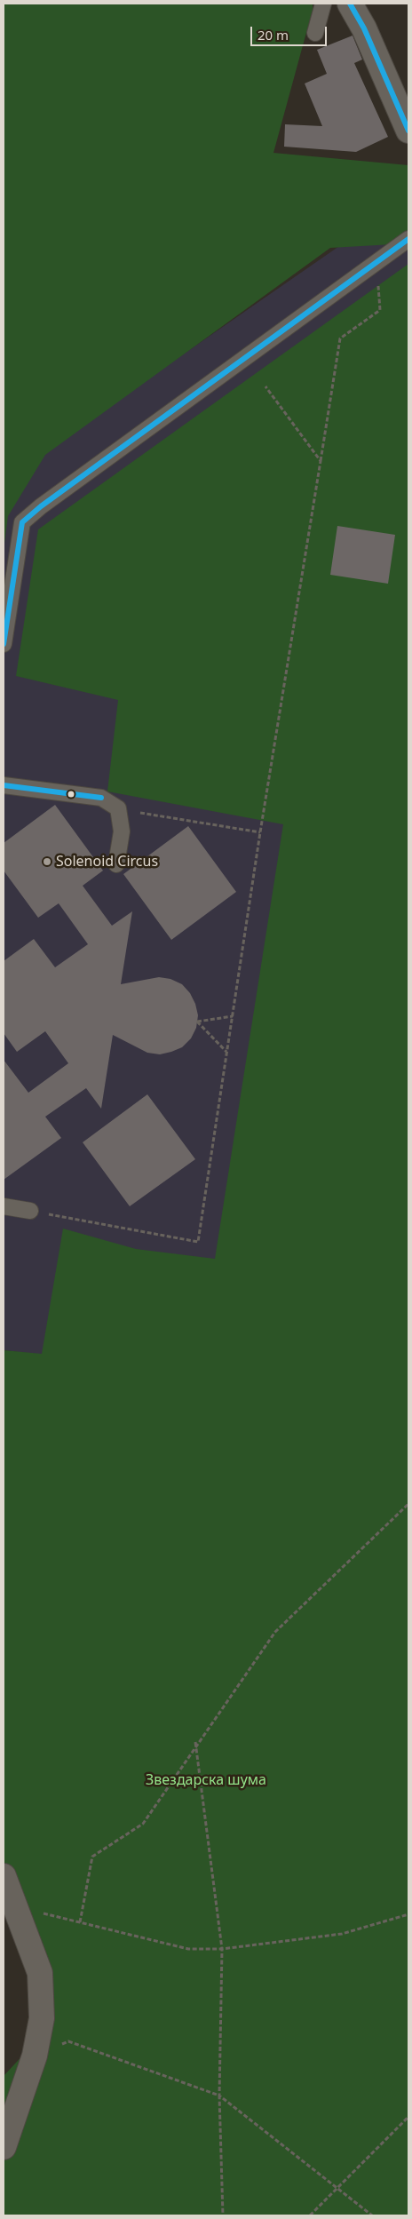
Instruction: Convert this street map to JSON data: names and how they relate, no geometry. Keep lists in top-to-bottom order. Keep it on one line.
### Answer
{"parks":["Звездарска шума"],"places":["Solenoid Circus"],"scale_bar":"20 m"}
